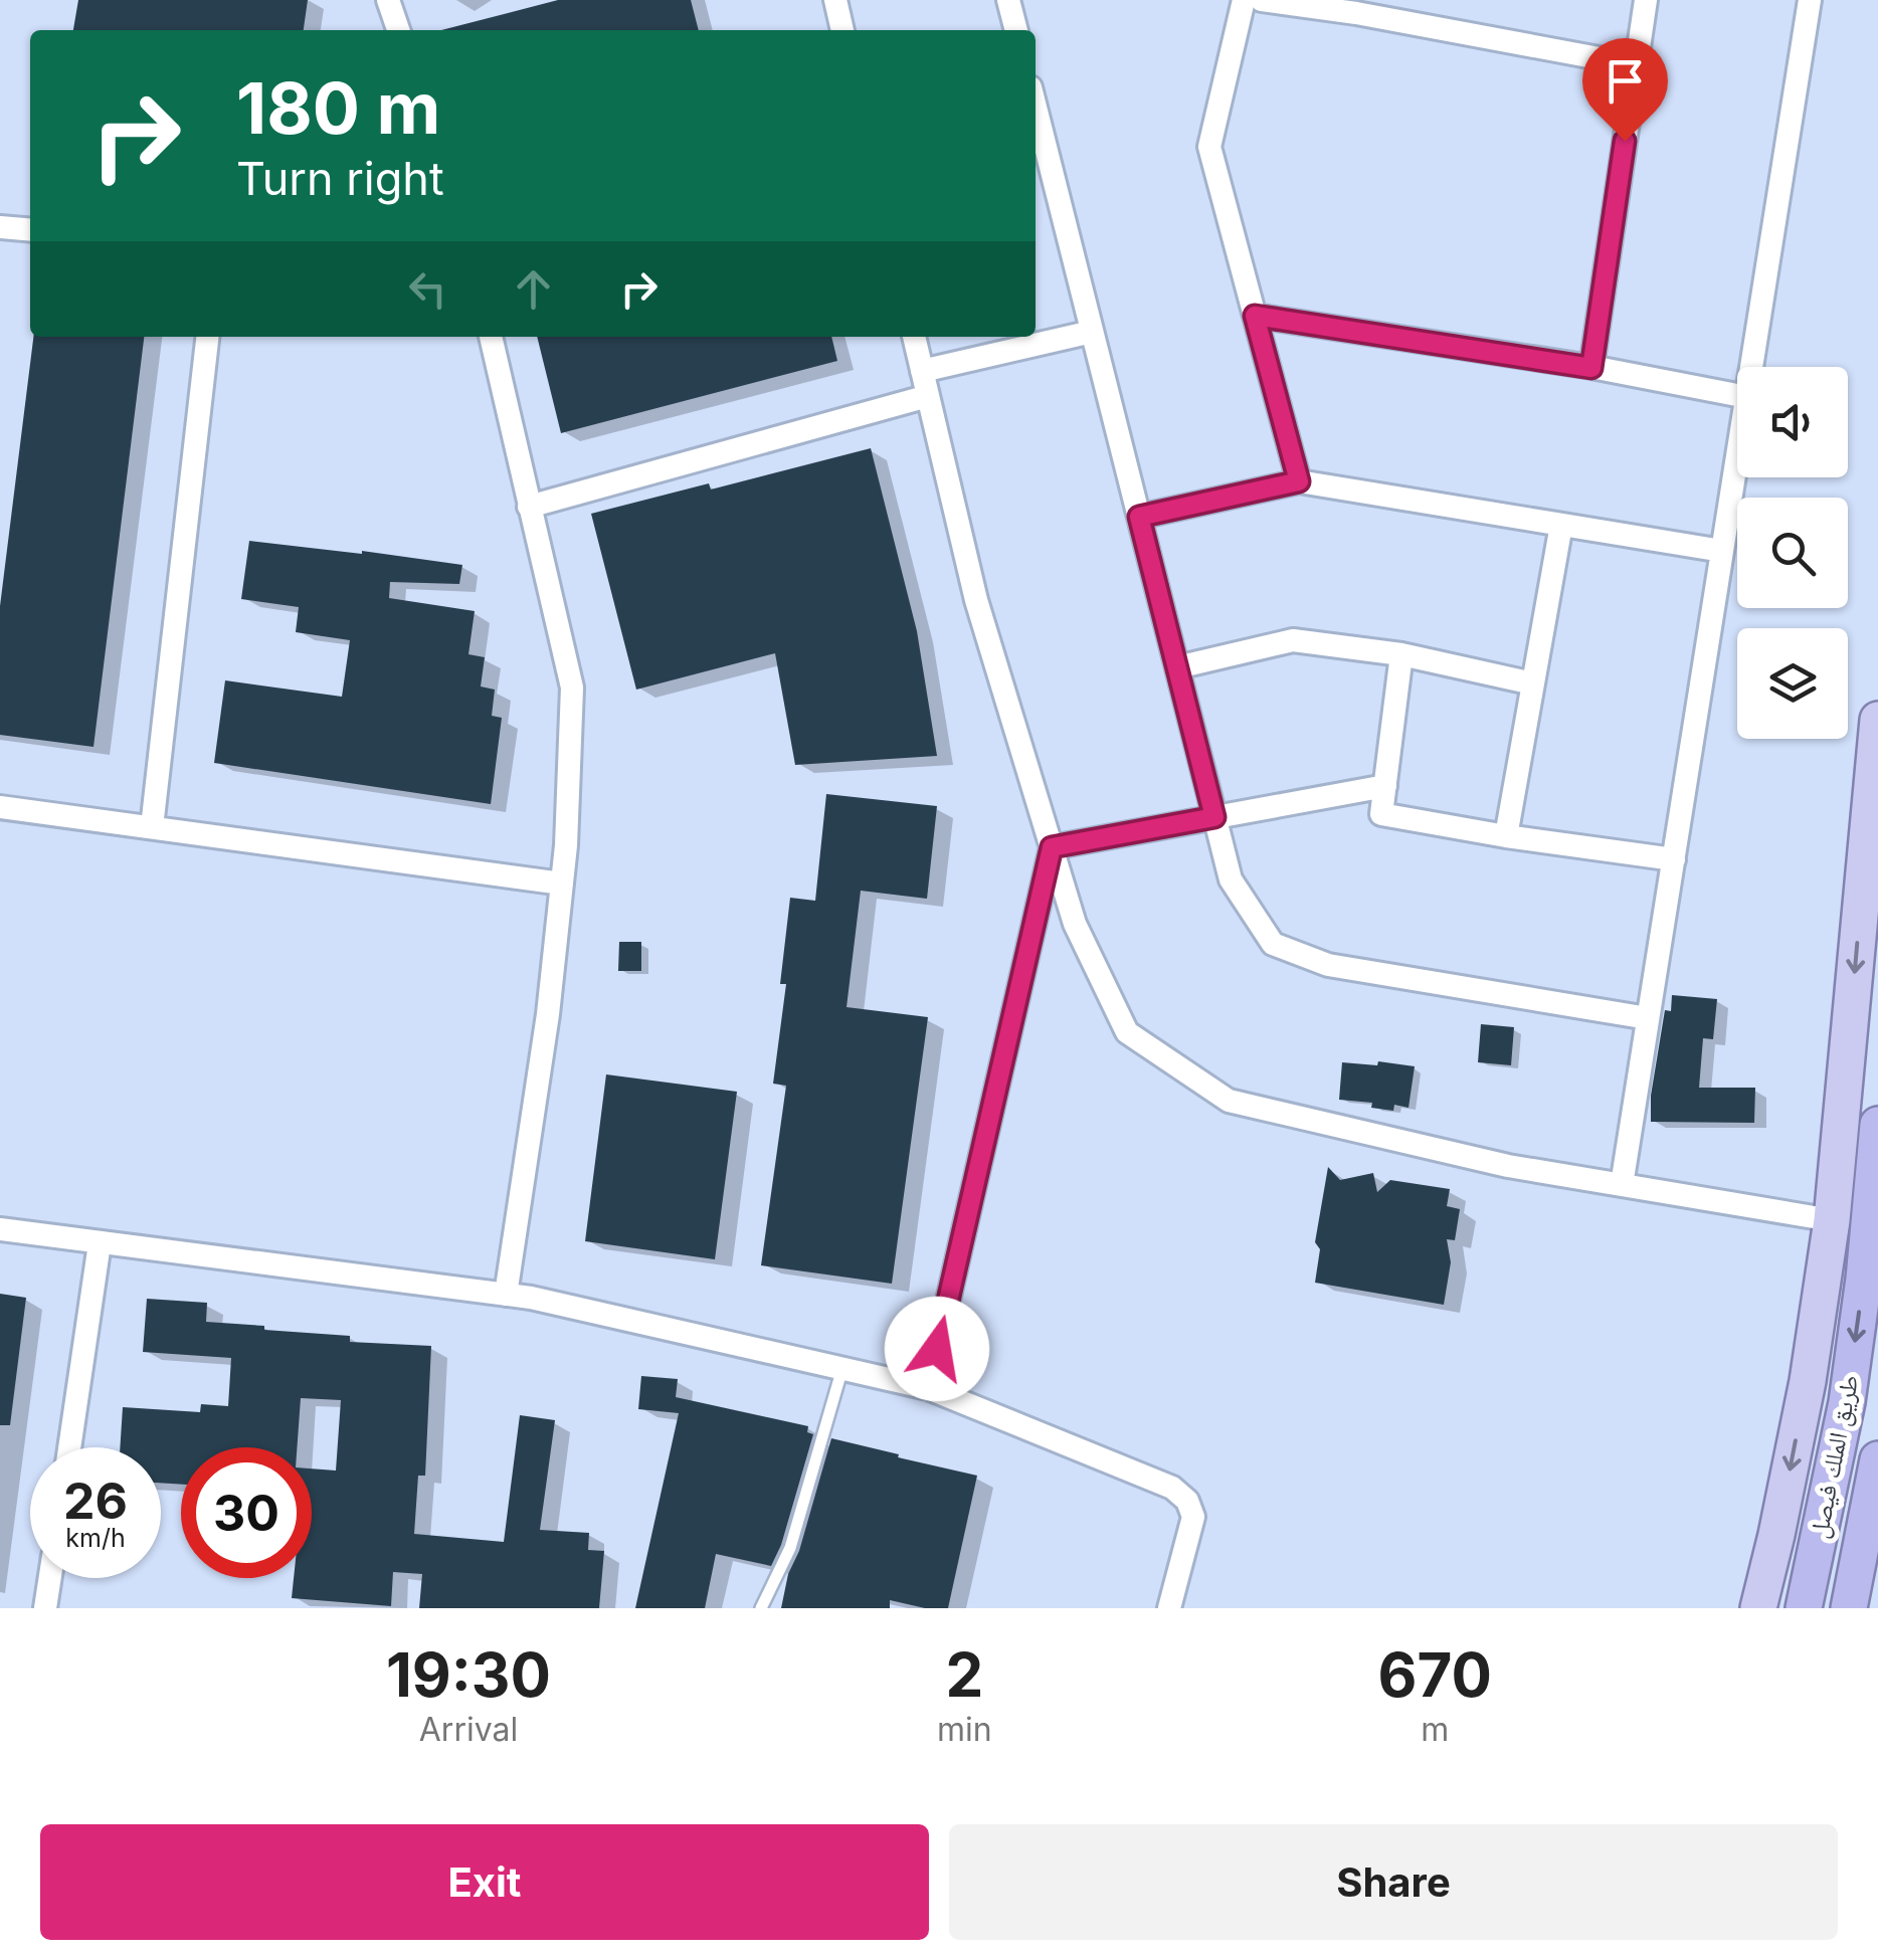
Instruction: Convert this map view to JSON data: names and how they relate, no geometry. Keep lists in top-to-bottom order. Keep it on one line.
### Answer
{"streets":{"highway":["طريق الملك فيصل"]},"page":{"turn":["180 m","Turn right"],"speed":"26 km/h","limit":"30","eta":["19:30","Arrival","2","min","670","m"],"buttons":["Exit","Share"]}}
